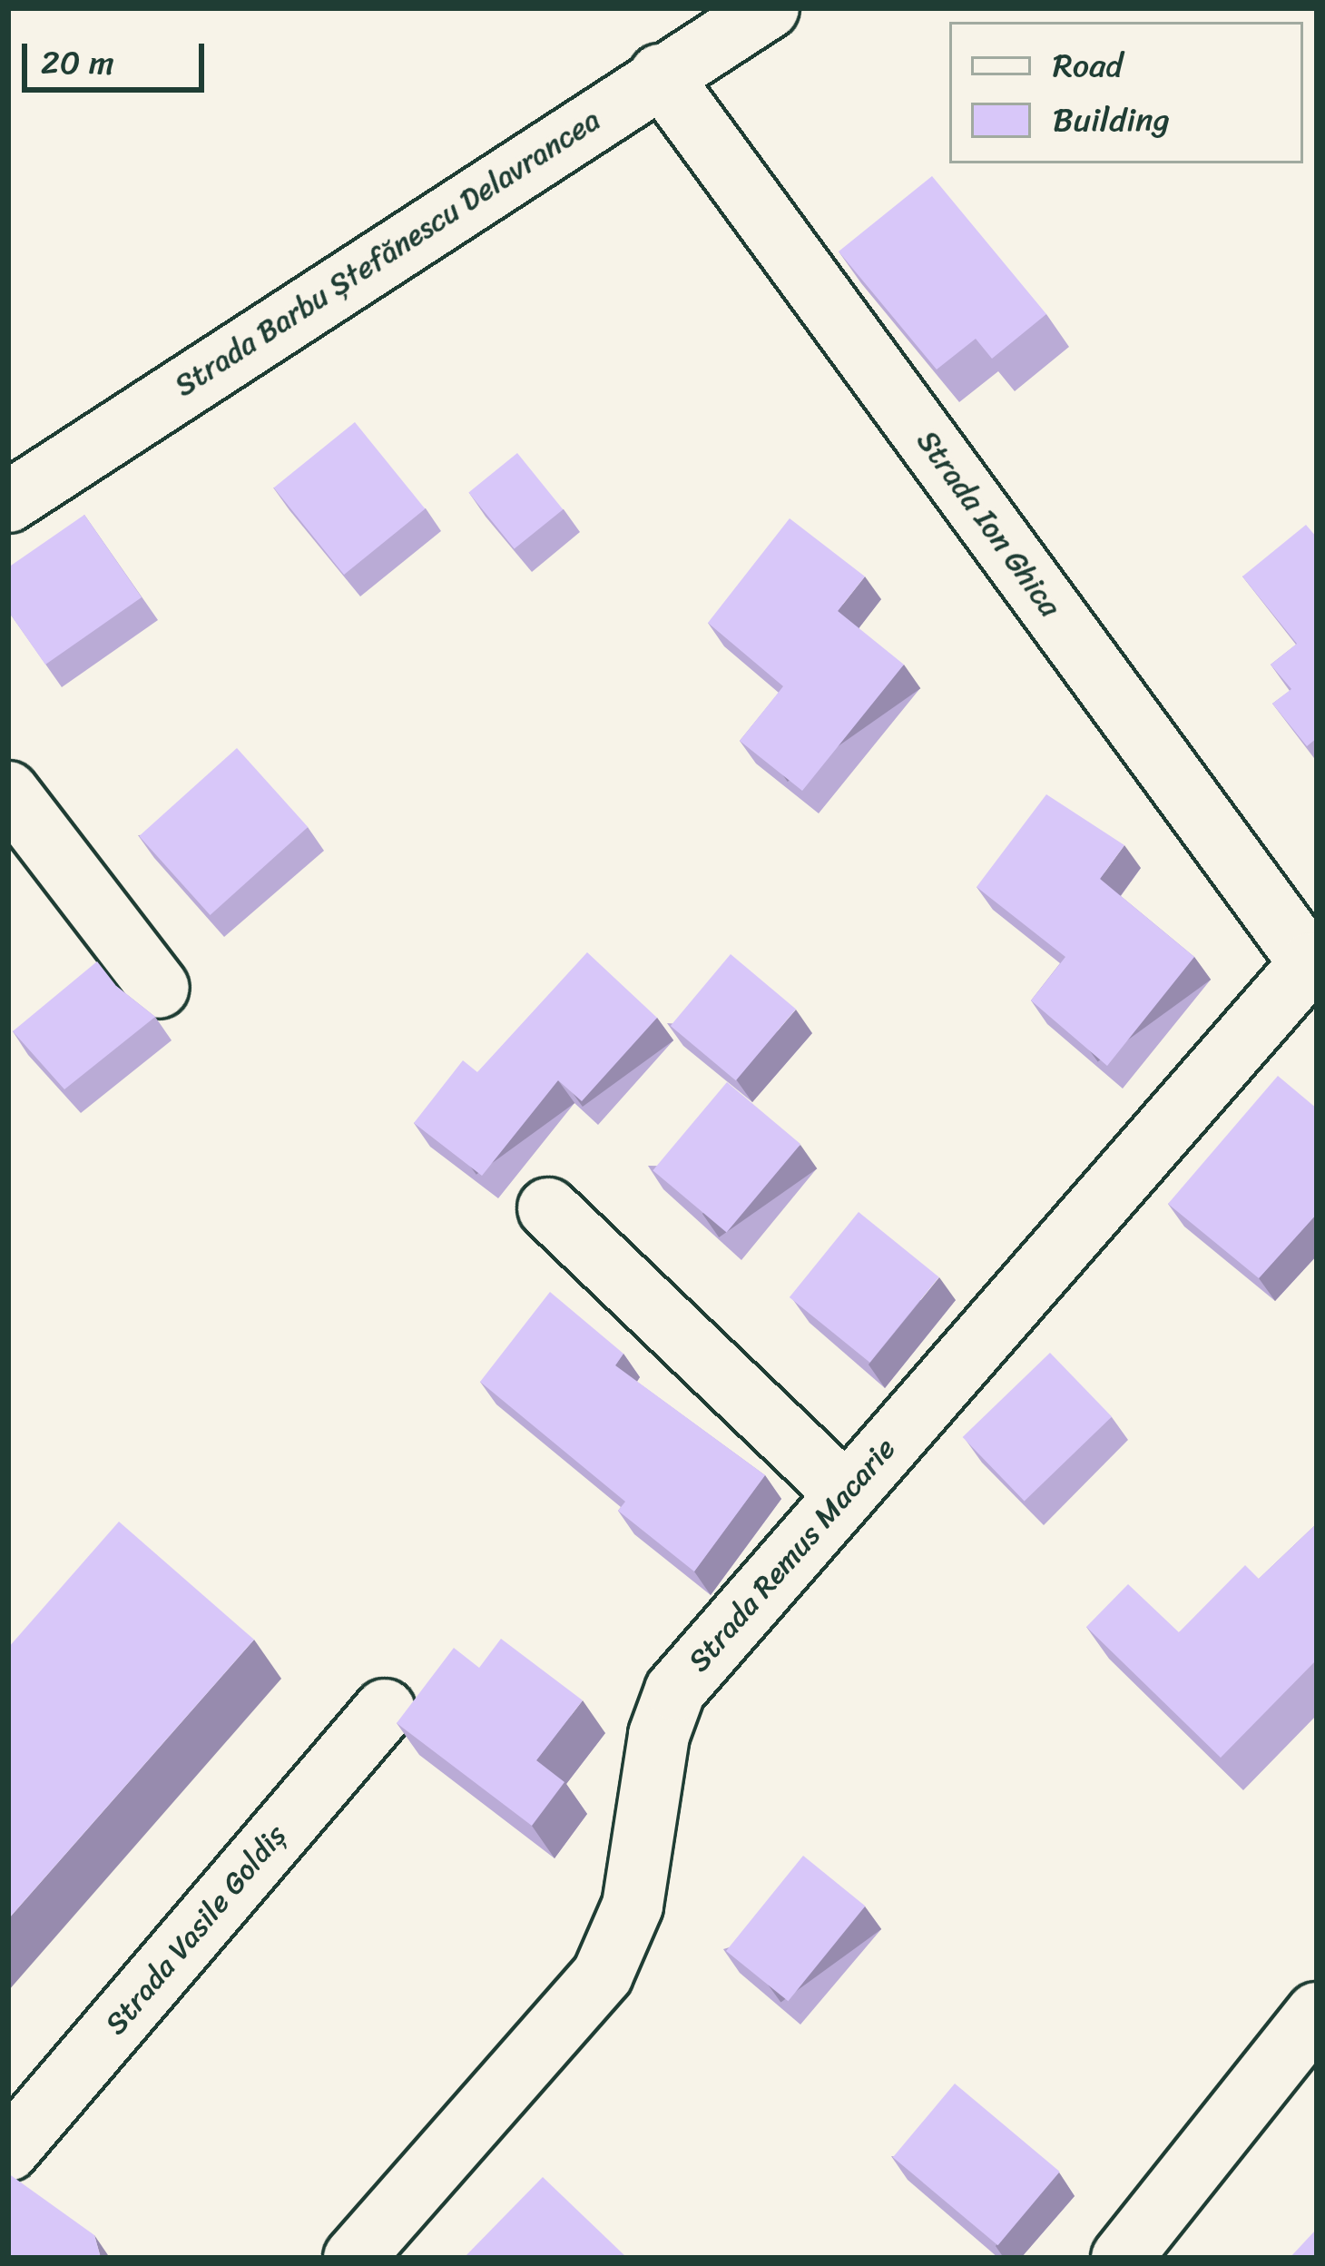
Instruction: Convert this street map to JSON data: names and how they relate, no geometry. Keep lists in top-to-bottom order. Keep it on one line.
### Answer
{"streets":{"street":["Strada Barbu Ștefănescu Delavrancea","Strada Ion Ghica","Strada Remus Macarie","Strada Vasile Goldiș"]},"crossings":[["Strada Barbu Ștefănescu Delavrancea","Strada Ion Ghica"],["Strada Ion Ghica","Strada Remus Macarie"]],"legend":["Road","Building"],"scale_bar":"20 m"}
